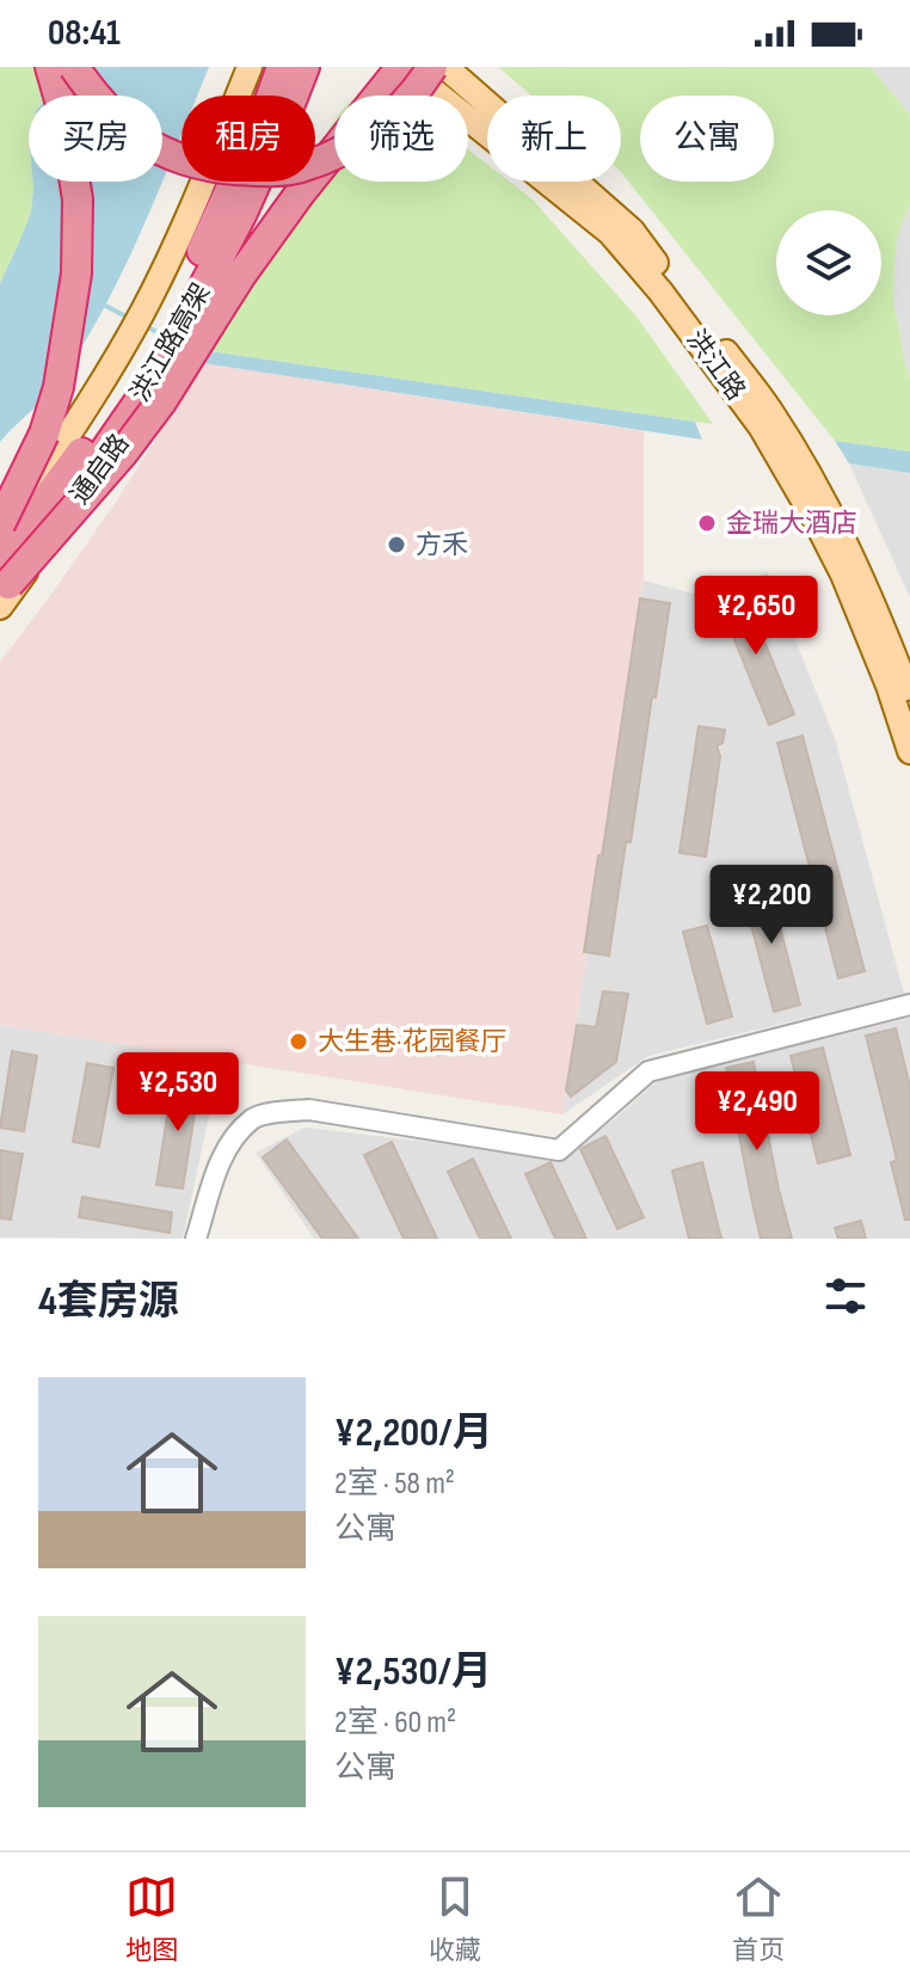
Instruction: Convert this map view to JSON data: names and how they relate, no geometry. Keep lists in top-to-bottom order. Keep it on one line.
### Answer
{"streets":{"highway":["洪江路高架"],"main road":["洪江路","通启路"]},"crossings":[["洪江路高架","通启路"]],"places":["金瑞大酒店","方禾","大生巷·花园餐厅"],"page":{"status":"08:41","chip":["买房","租房","筛选","新上","公寓"],"price":["¥2,650","¥2,200","¥2,530","¥2,490"],"heading":"4套房源","list":[{"name":"¥2,200/月","note":"2室 · 58 m² · 公寓"},{"name":"¥2,530/月","note":"2室 · 60 m² · 公寓"}],"tabs":["地图","收藏","首页"]}}
